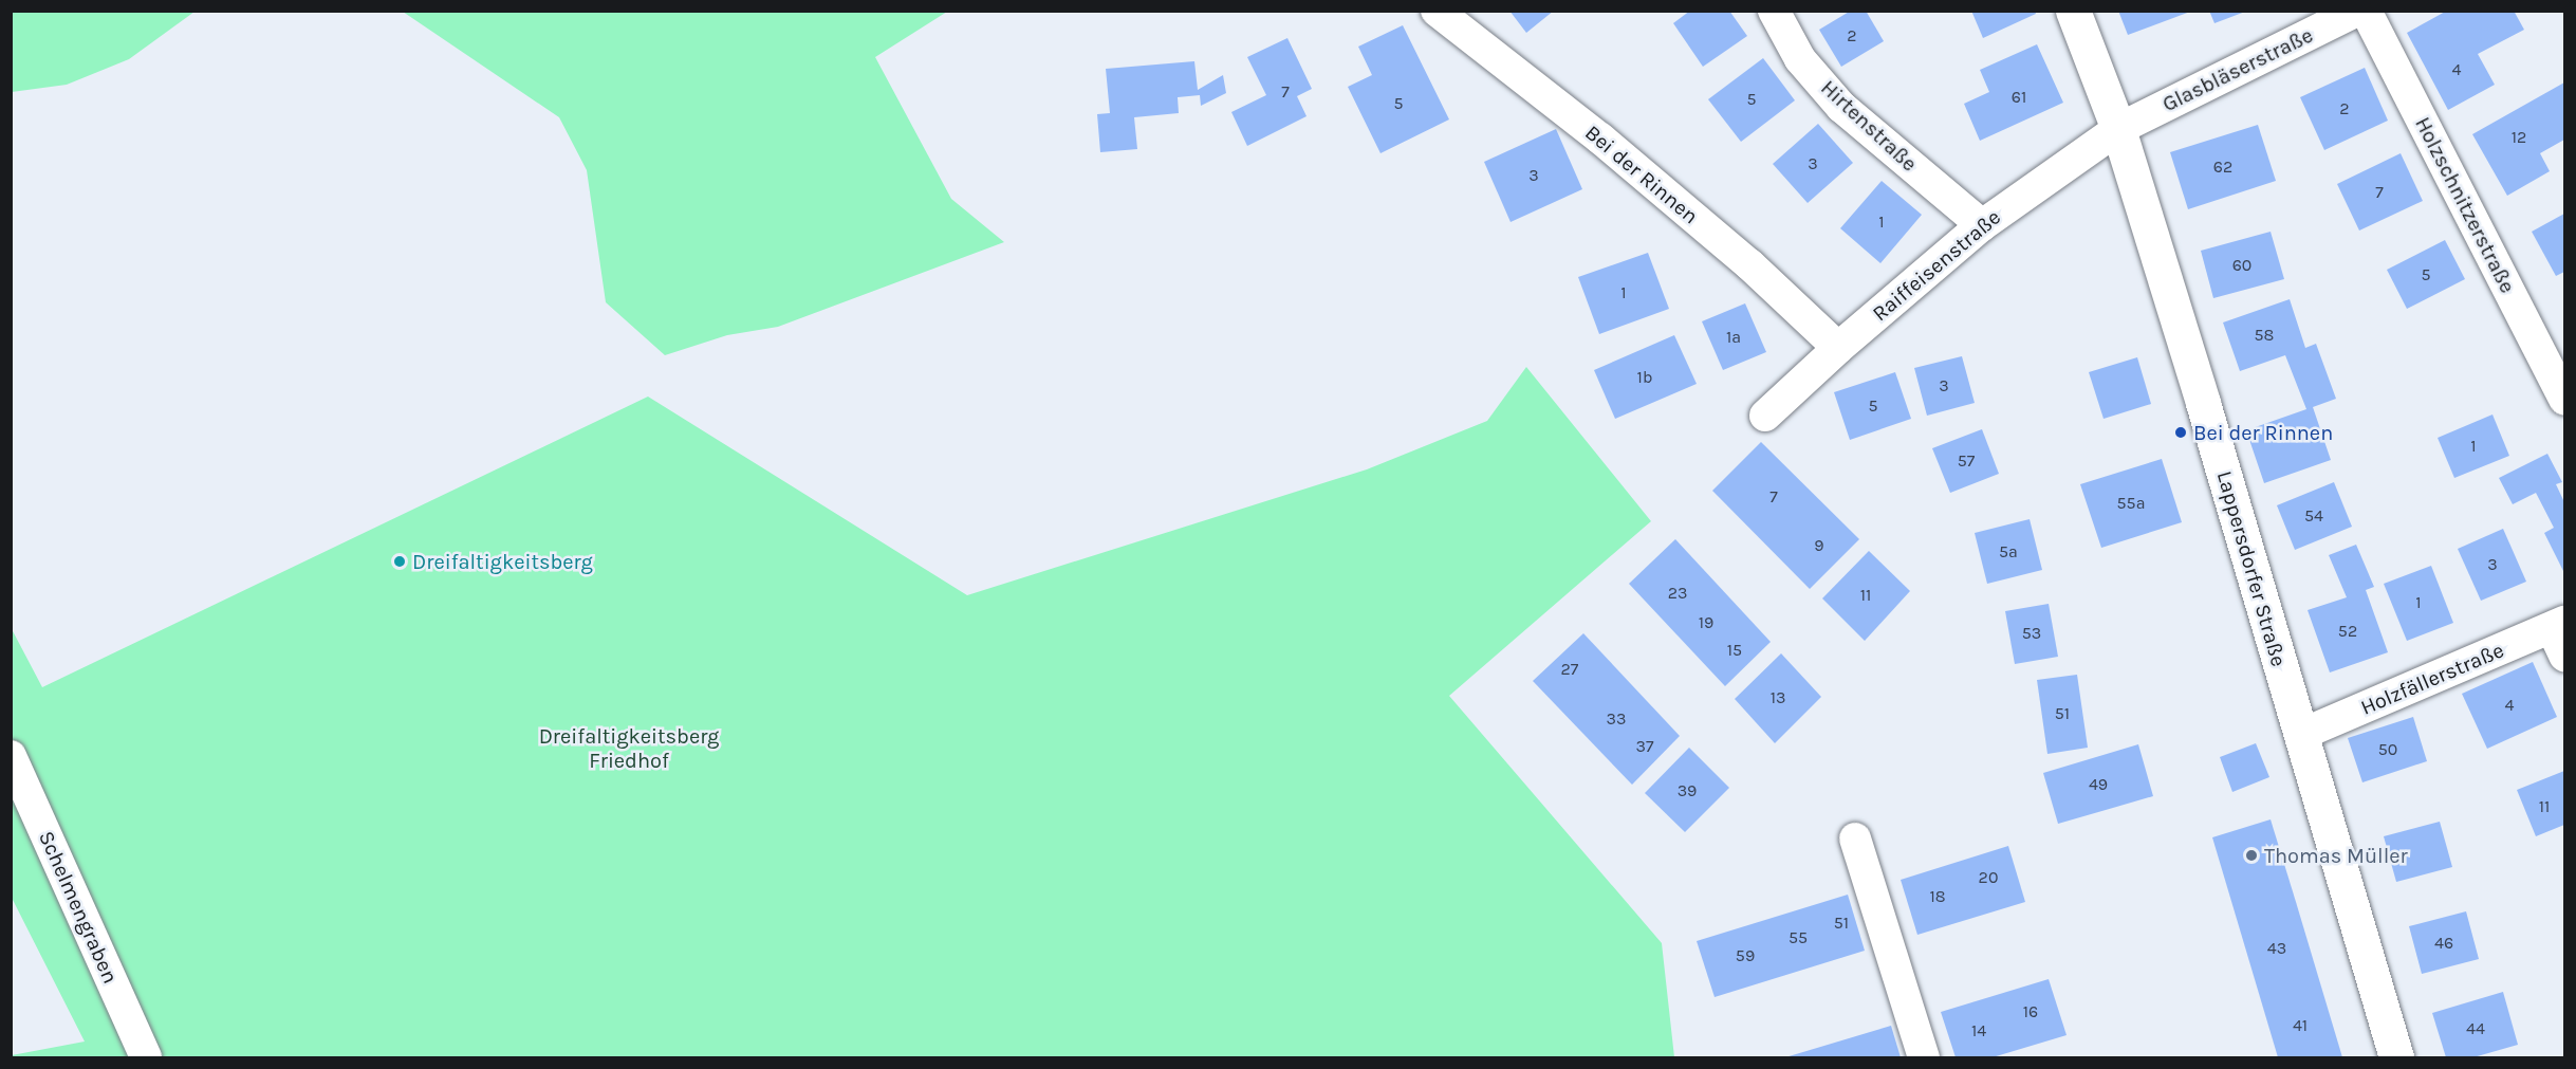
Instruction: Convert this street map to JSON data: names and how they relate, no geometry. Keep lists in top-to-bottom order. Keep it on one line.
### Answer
{"streets":{"street":["Glasbläserstraße","Hirtenstraße","Bei der Rinnen","Holzschnitzerstraße","Raiffeisenstraße","Lappersdorfer Straße","Holzfällerstraße","Schelmengraben"]},"crossings":[["Glasbläserstraße","Raiffeisenstraße"],["Glasbläserstraße","Lappersdorfer Straße"],["Hirtenstraße","Raiffeisenstraße"],["Bei der Rinnen","Raiffeisenstraße"],["Raiffeisenstraße","Lappersdorfer Straße"],["Lappersdorfer Straße","Holzfällerstraße"]],"parks":["Dreifaltigkeitsberg Friedhof"],"places":["Bei der Rinnen","Dreifaltigkeitsberg","Thomas Müller"],"house_numbers":["2","4","7","61","5","5","2","12","3","62","3","7","1","60","5","1","58","1a","1b","3","5","1","57","7","55a","54","9","5a","3","23","11","1","19","52","53","15","27","13","4","51","33","37","50","49","39","11","20","18","51","55","46","43","59","16","41","44","14"]}
